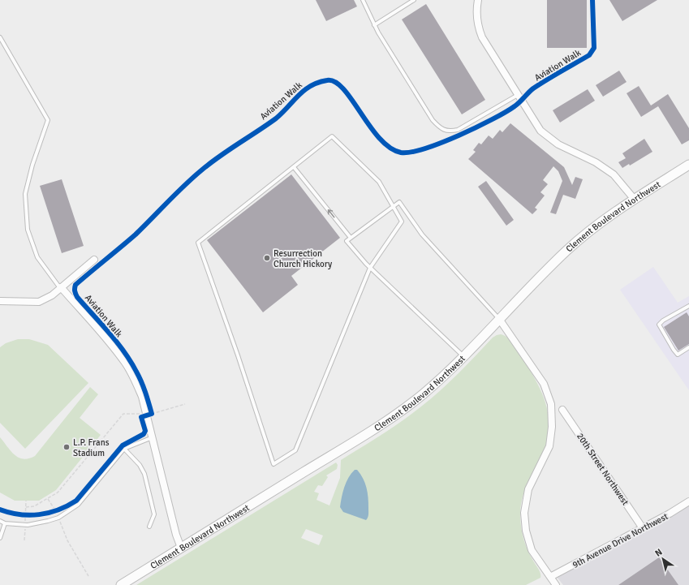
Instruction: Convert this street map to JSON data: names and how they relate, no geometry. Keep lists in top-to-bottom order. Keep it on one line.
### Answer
{"streets":{"street":["Clement Boulevard Northwest","20th Street Northwest","9th Avenue Drive Northwest"],"cycle path":["Aviation Walk"]},"crossings":[["20th Street Northwest","9th Avenue Drive Northwest"]],"places":["Resurrection Church Hickory","L.P. Frans Stadium"],"north":"top left"}
